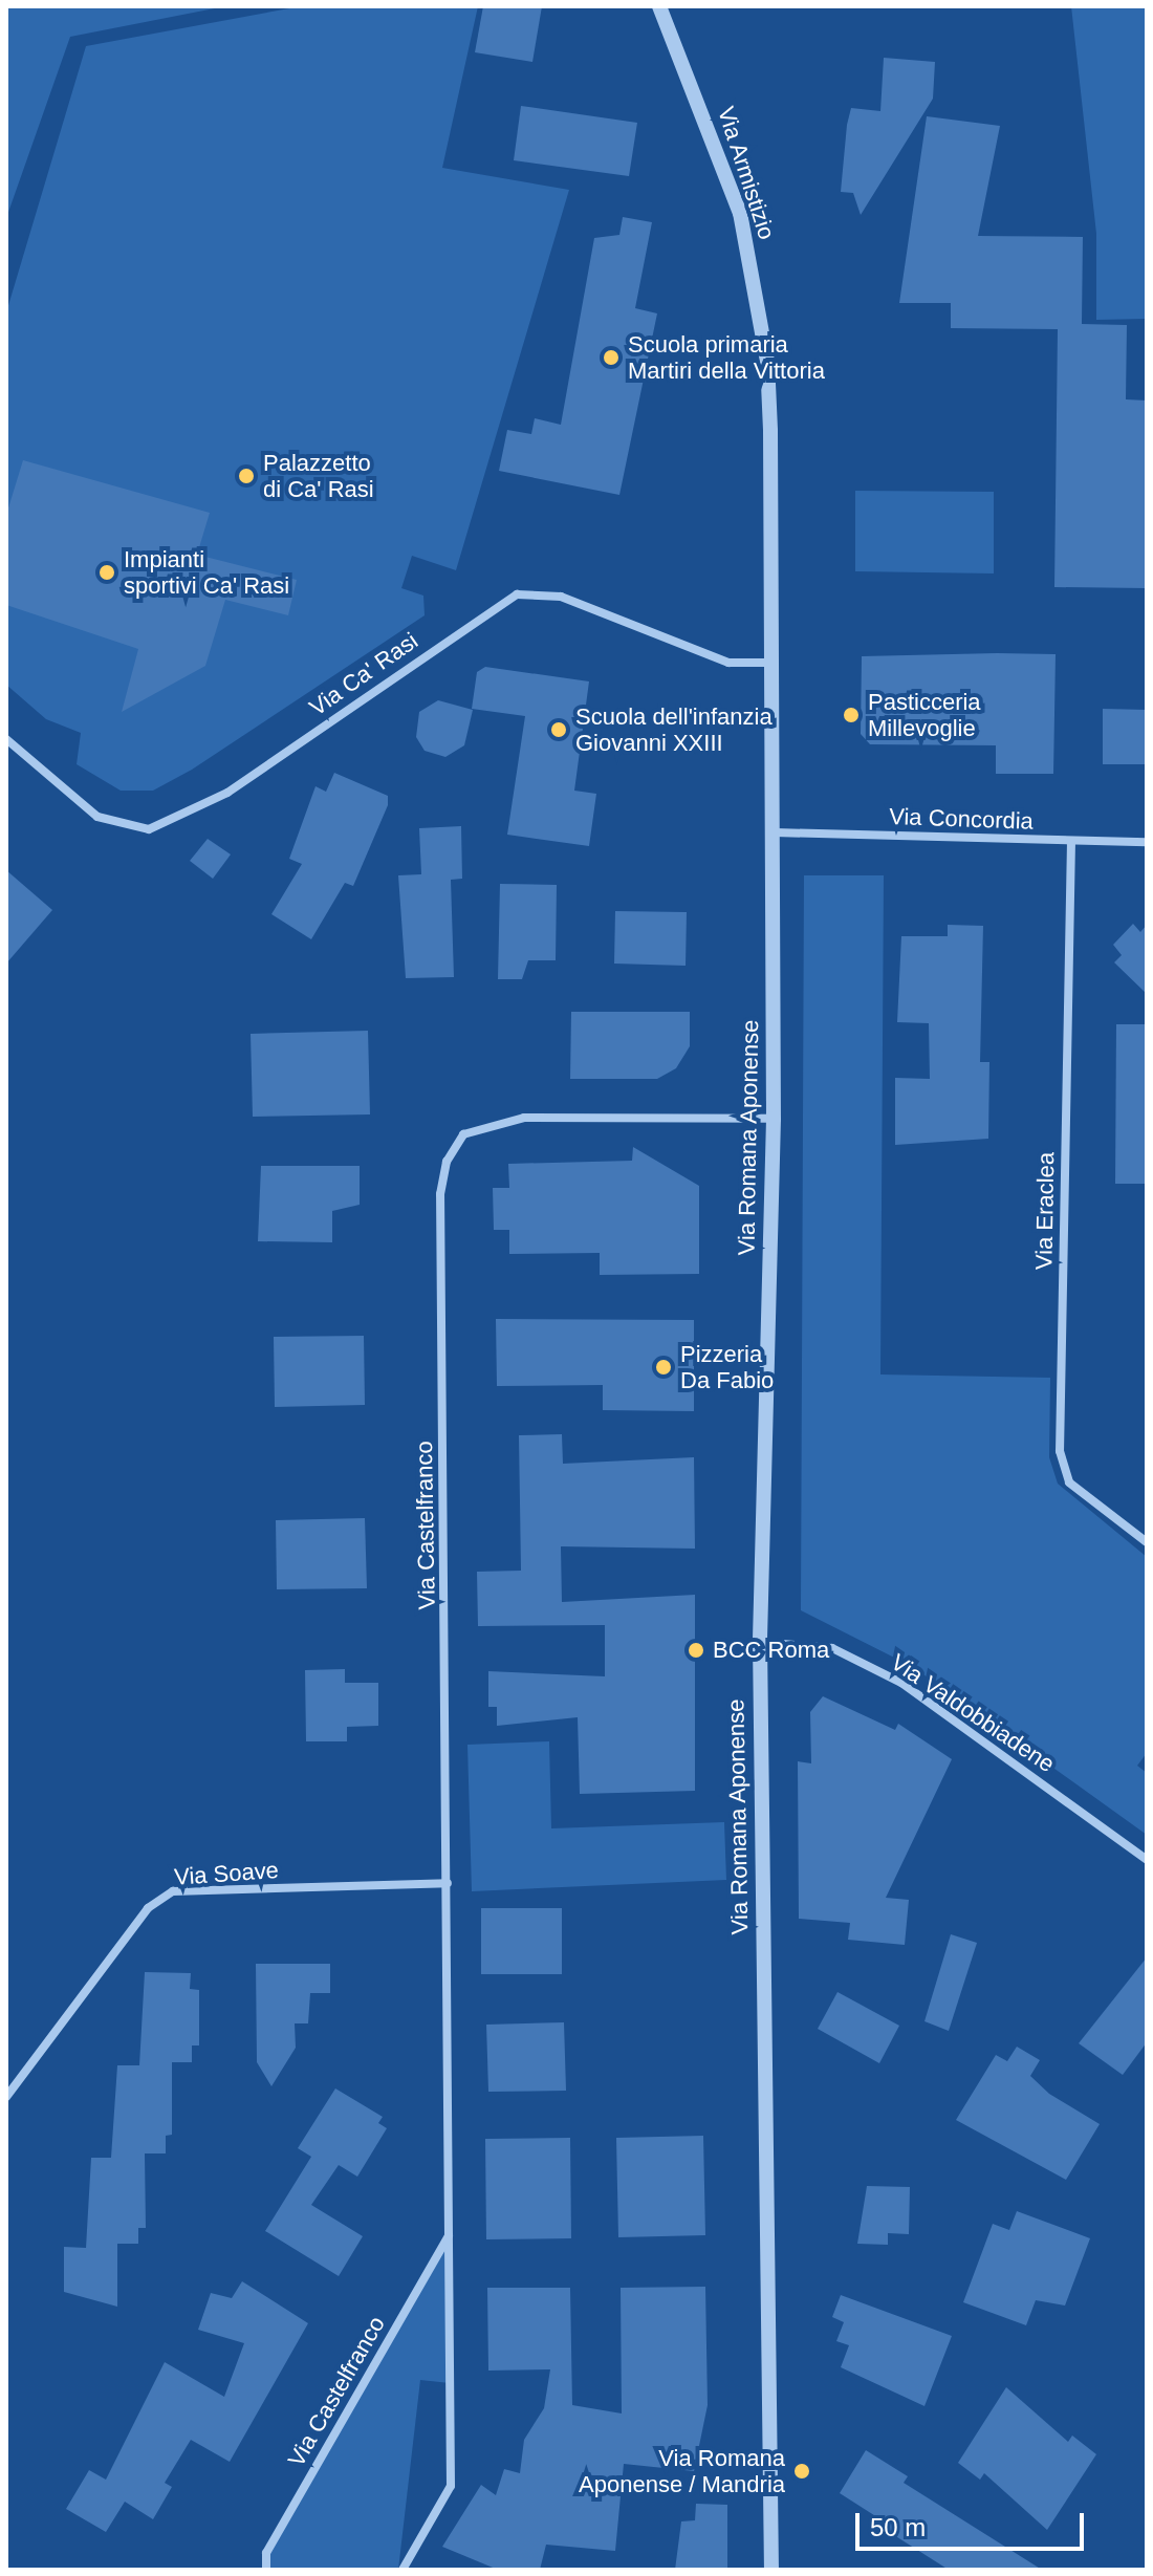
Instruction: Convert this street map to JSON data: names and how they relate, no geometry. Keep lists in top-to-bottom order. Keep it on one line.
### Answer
{"streets":{"street":["Via Armistizio","Via Ca' Rasi","Via Concordia","Via Romana Aponense","Via Eraclea","Via Castelfranco","Via Valdobbiadene","Via Soave"]},"crossings":[["Via Armistizio","Via Ca' Rasi"],["Via Armistizio","Via Romana Aponense"],["Via Ca' Rasi","Via Romana Aponense"],["Via Concordia","Via Romana Aponense"],["Via Concordia","Via Eraclea"],["Via Romana Aponense","Via Castelfranco"],["Via Romana Aponense","Via Valdobbiadene"],["Via Castelfranco","Via Soave"]],"places":["Scuola primaria Martiri della Vittoria","Palazzetto di Ca' Rasi","Impianti sportivi Ca' Rasi","Pasticceria Millevoglie","Scuola dell'infanzia Giovanni XXIII","Pizzeria Da Fabio","BCC Roma","Via Romana Aponense / Mandria"],"scale_bar":"50 m"}
